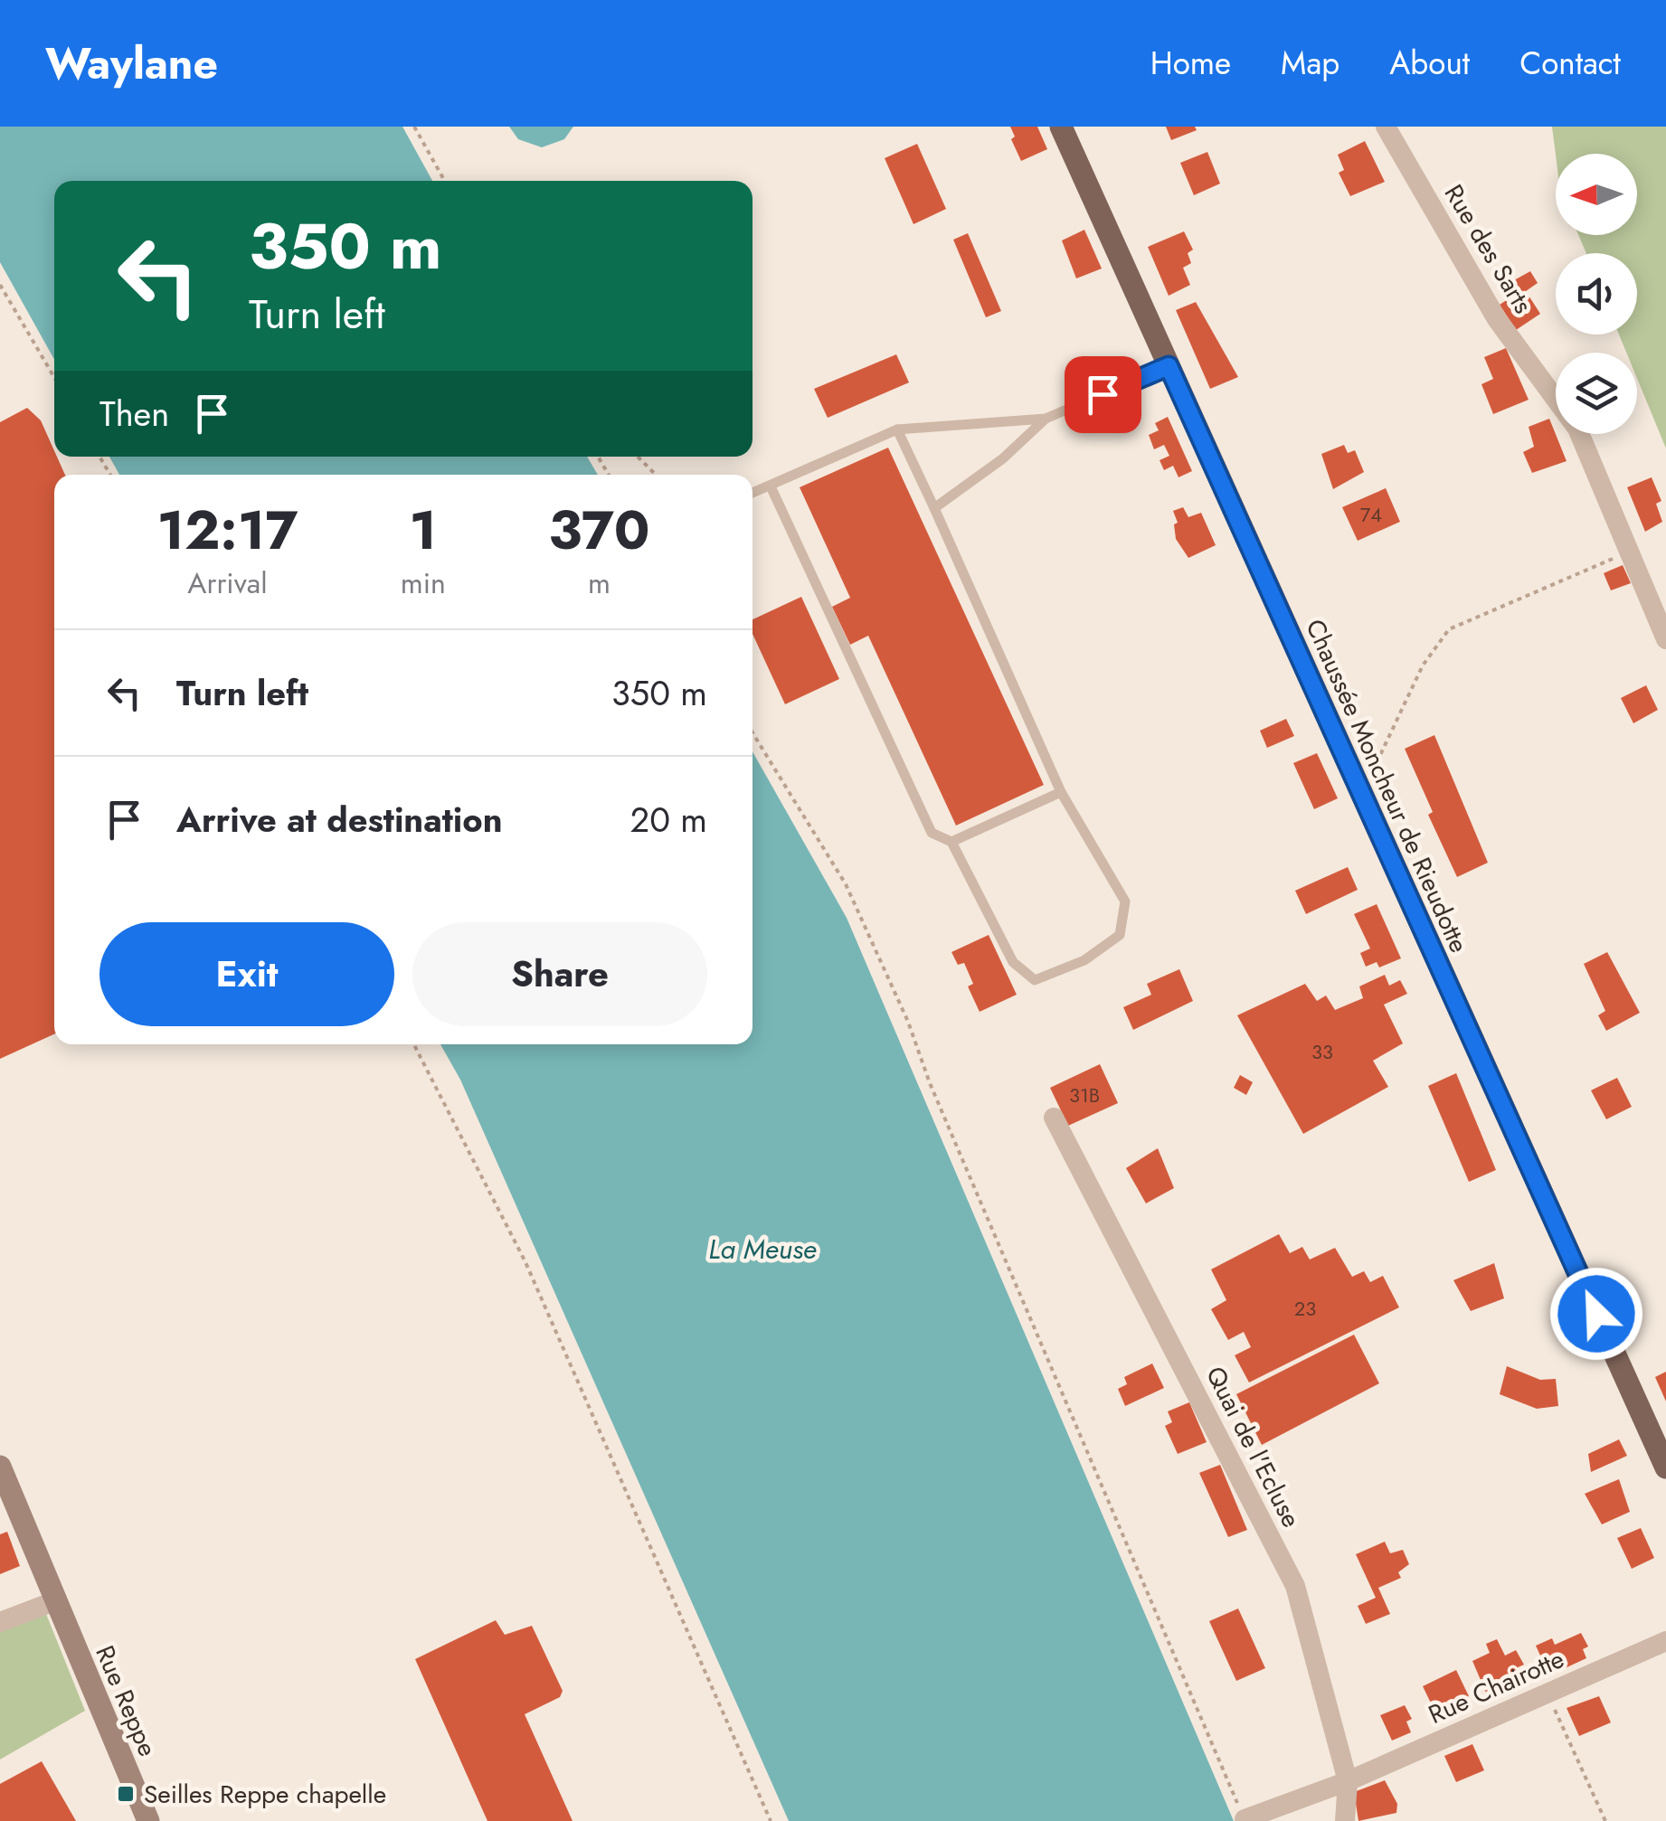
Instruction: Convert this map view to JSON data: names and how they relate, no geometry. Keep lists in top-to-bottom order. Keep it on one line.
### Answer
{"streets":{"main road":["Chaussée Moncheur de Rieudotte","Rue Reppe"],"street":["Rue des Sarts","Quai de l'Ecluse","Rue Chairotte"]},"crossings":[["Quai de l'Ecluse","Rue Chairotte"]],"water":["La Meuse"],"places":{"transit":["Seilles Reppe chapelle"]},"house_numbers":["74","33","31B","23"],"north":"left","page":{"header":"Waylane","nav":["Home","Map","About","Contact"],"turn":["350 m","Turn left"],"then":"Then","eta":["12:17","Arrival","1","min","370","m"],"list":[{"name":"Turn left","value":"350 m"},{"name":"Arrive at destination","value":"20 m"}],"buttons":["Exit","Share"]}}
